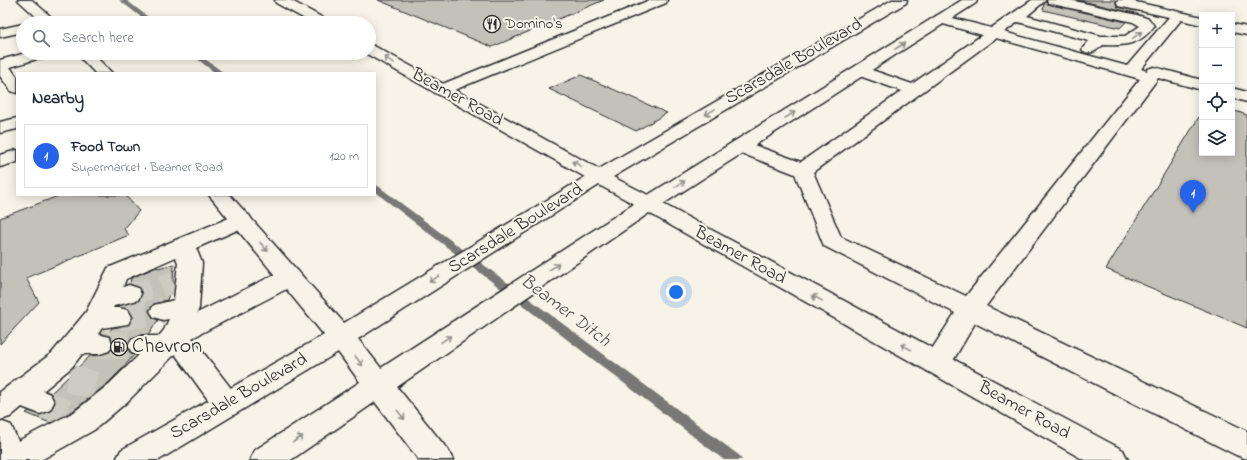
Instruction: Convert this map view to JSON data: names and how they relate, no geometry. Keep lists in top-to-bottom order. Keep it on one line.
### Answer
{"streets":{"main road":["Scarsdale Boulevard","Beamer Road"]},"crossings":[["Scarsdale Boulevard","Beamer Road"]],"water":["Beamer Ditch"],"places":{"restaurant":["Domino's"],"fuel station":["Chevron"]},"page":{"map_buttons":["+","−"],"search":"Search here","heading":"Nearby","list":[{"mark":"1","name":"Food Town","note":"Supermarket · Beamer Road","value":"120 m"}],"pins":"1"}}
